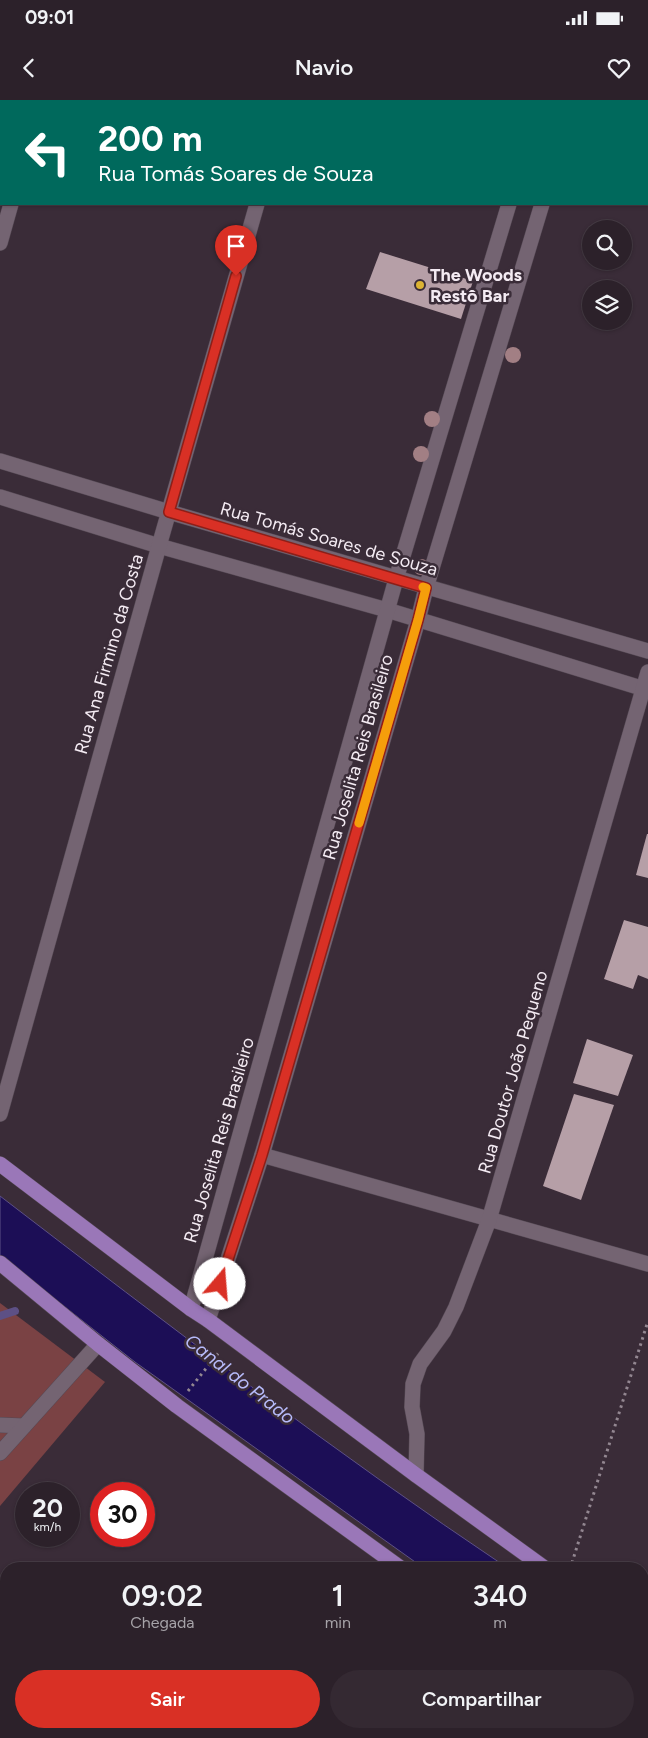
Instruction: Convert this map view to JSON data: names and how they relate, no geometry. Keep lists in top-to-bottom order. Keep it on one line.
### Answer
{"streets":{"street":["Rua Tomás Soares de Souza","Rua Ana Firmino da Costa","Rua Joselita Reis Brasileiro","Rua Doutor João Pequeno"]},"crossings":[["Rua Tomás Soares de Souza","Rua Ana Firmino da Costa"],["Rua Tomás Soares de Souza","Rua Joselita Reis Brasileiro"]],"water":["Canal do Prado"],"places":["The Woods Restô Bar"],"page":{"status":"09:01","header":"Navio","turn":["200 m","Rua Tomás Soares de Souza"],"speed":"20 km/h","limit":"30","eta":["09:02","Chegada","1","min","340","m"],"buttons":["Sair","Compartilhar"]}}
